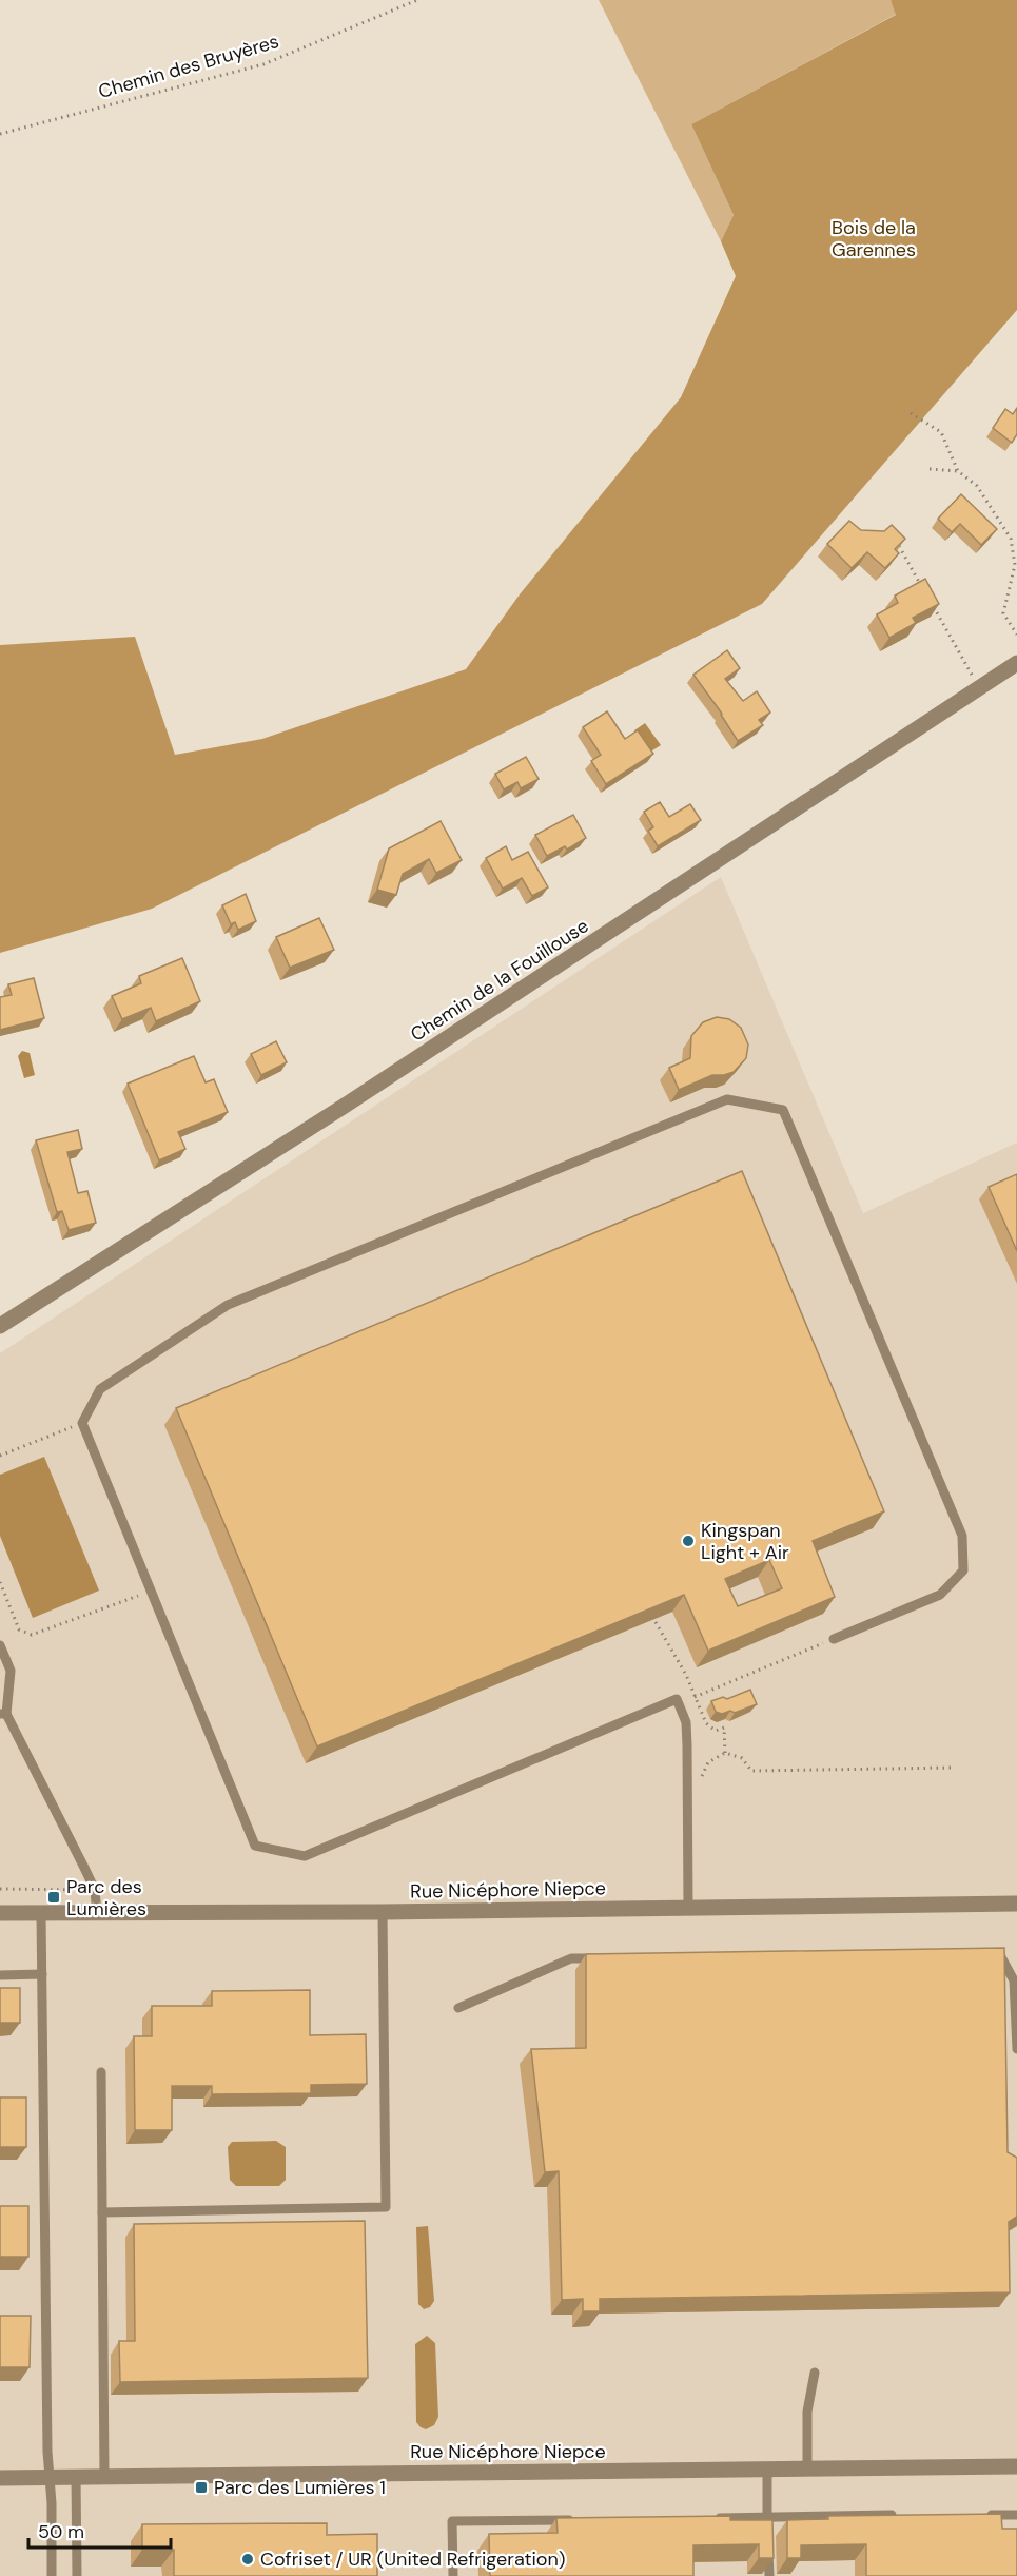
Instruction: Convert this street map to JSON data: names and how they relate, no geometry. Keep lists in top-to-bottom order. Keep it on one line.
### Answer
{"streets":{"street":["Chemin de la Fouillouse","Rue Nicéphore Niepce"],"path":["Chemin des Bruyères"]},"parks":["Bois de la Garennes"],"places":{"other":["Kingspan Light + Air","Cofriset / UR (United Refrigeration)"],"transit":["Parc des Lumières","Parc des Lumières 1"]},"scale_bar":"50 m"}
